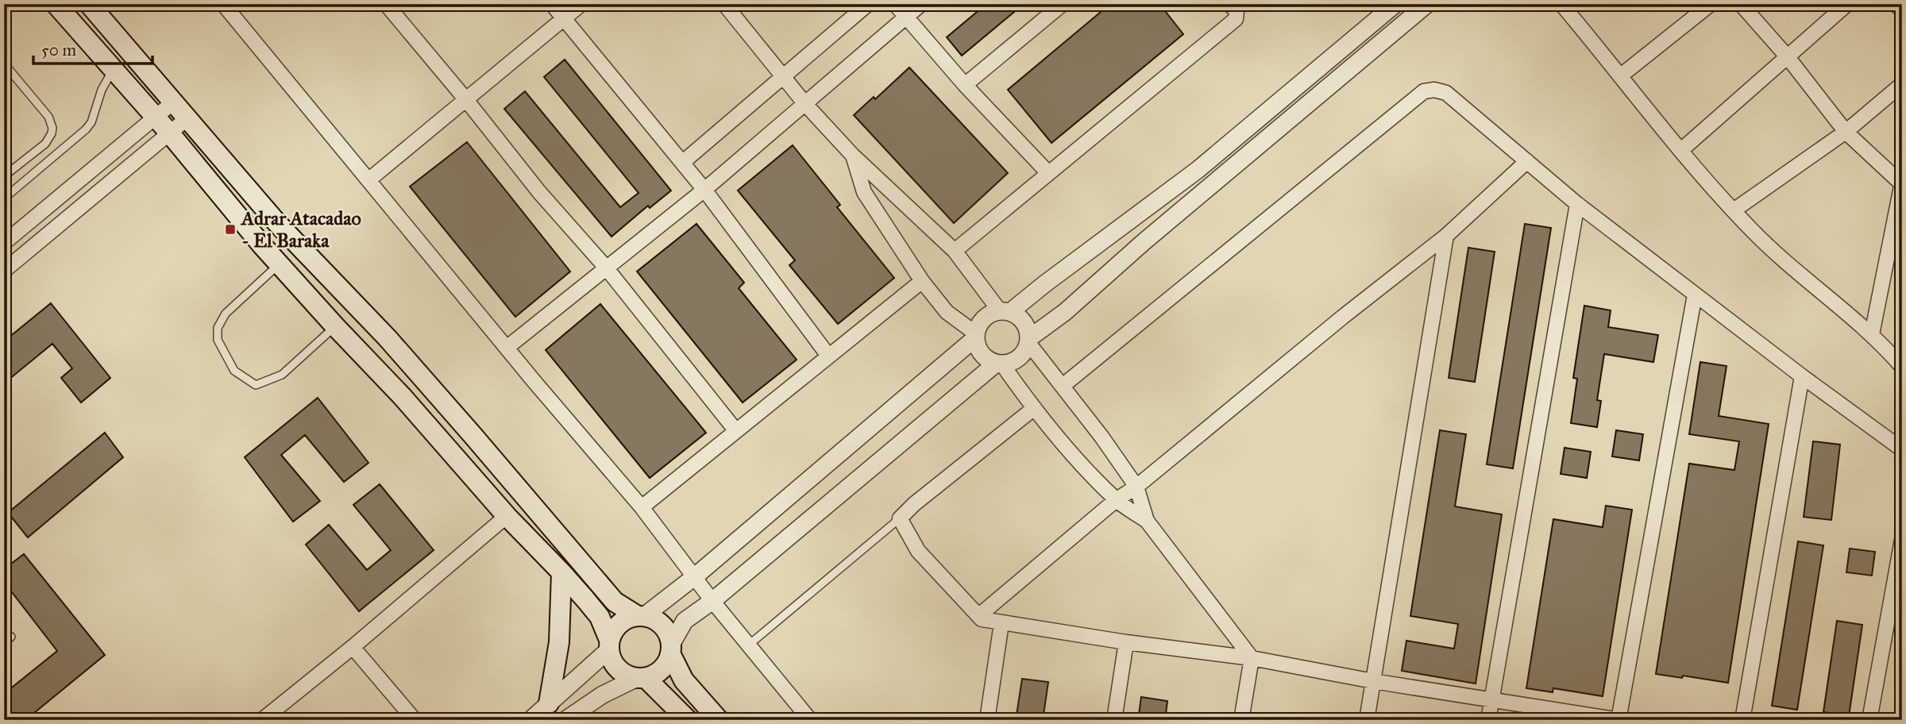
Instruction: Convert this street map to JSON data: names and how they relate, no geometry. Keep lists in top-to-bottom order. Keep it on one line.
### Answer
{"places":{"transit":["Adrar Atacadao - El Baraka"]},"scale_bar":"50 m"}
